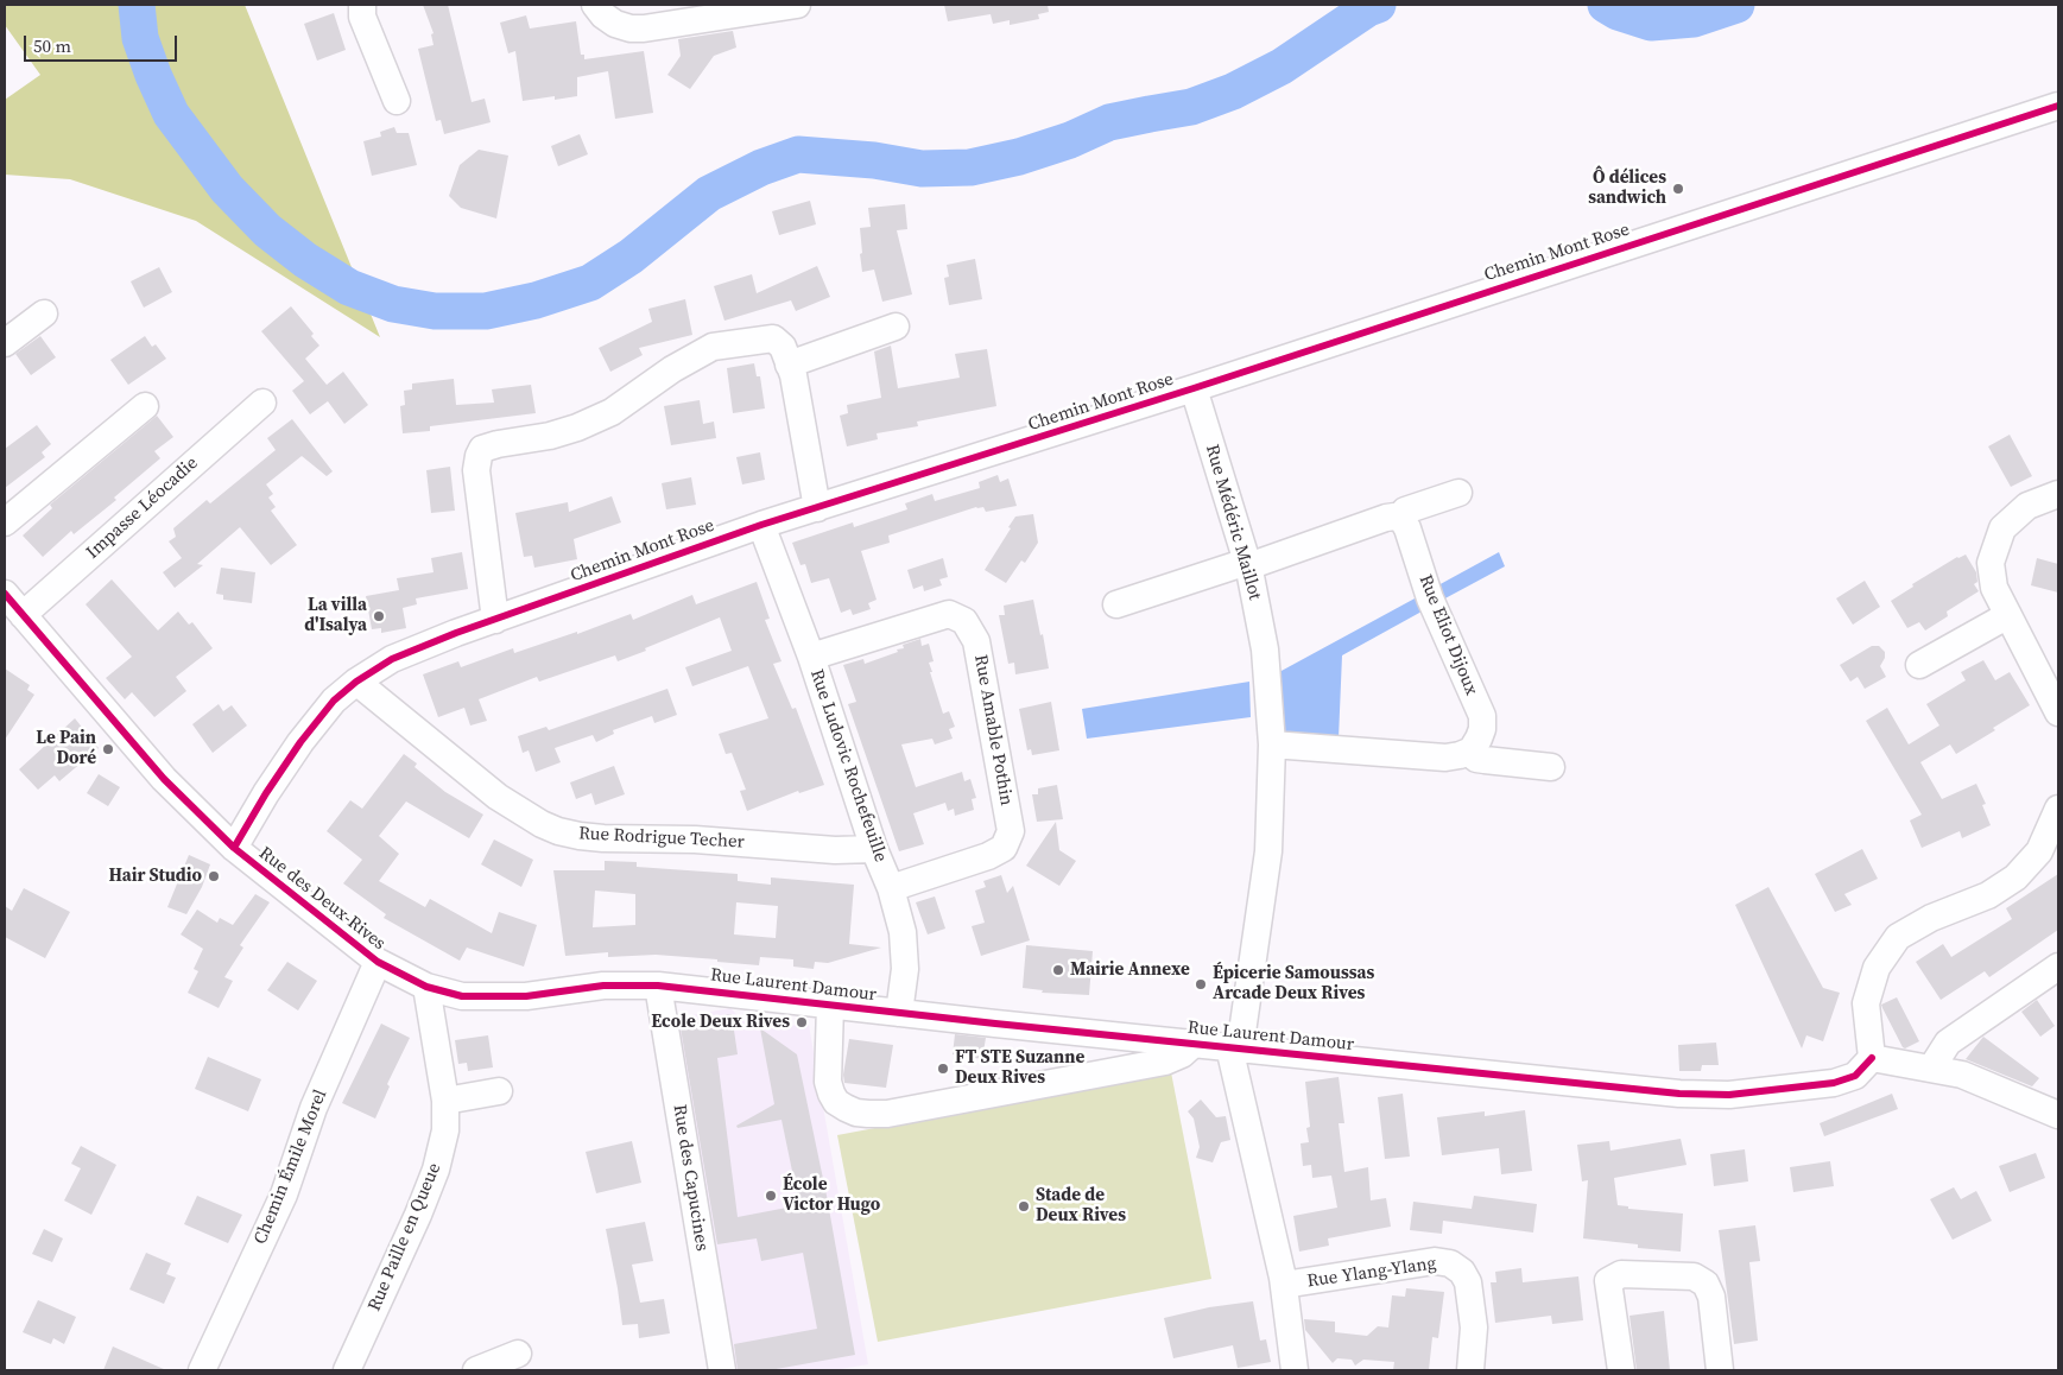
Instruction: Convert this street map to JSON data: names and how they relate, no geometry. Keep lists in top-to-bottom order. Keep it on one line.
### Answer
{"streets":{"street":["Chemin Mont Rose","Impasse Léocadie","Rue Médéric Maillot","Rue Eliot Dijoux","Rue Amable Pothin","Rue Ludovic Rochefeuille","Rue Rodrigue Techer","Rue des Deux-Rives","Rue Laurent Damour","Chemin Émile Morel","Rue des Capucines","Rue Paille en Queue","Rue Ylang-Ylang"]},"crossings":[["Chemin Mont Rose","Rue Médéric Maillot"],["Chemin Mont Rose","Rue Ludovic Rochefeuille"],["Chemin Mont Rose","Rue Rodrigue Techer"],["Chemin Mont Rose","Rue des Deux-Rives"],["Impasse Léocadie","Rue des Deux-Rives"],["Rue Médéric Maillot","Rue Laurent Damour"],["Rue Médéric Maillot","Rue Ylang-Ylang"],["Rue Amable Pothin","Rue Ludovic Rochefeuille"],["Rue Ludovic Rochefeuille","Rue Rodrigue Techer"],["Rue Ludovic Rochefeuille","Rue Laurent Damour"],["Rue des Deux-Rives","Rue Laurent Damour"],["Rue des Deux-Rives","Chemin Émile Morel"],["Rue des Deux-Rives","Rue des Capucines"],["Rue des Deux-Rives","Rue Paille en Queue"],["Rue Laurent Damour","Rue des Capucines"],["Rue Laurent Damour","Rue Ylang-Ylang"]],"places":["Ô délices sandwich","La villa d'Isalya","Le Pain Doré","Hair Studio","Mairie Annexe","Épicerie Samoussas Arcade Deux Rives","Ecole Deux Rives","FT STE Suzanne Deux Rives","École Victor Hugo","Stade de Deux Rives"],"scale_bar":"50 m"}
